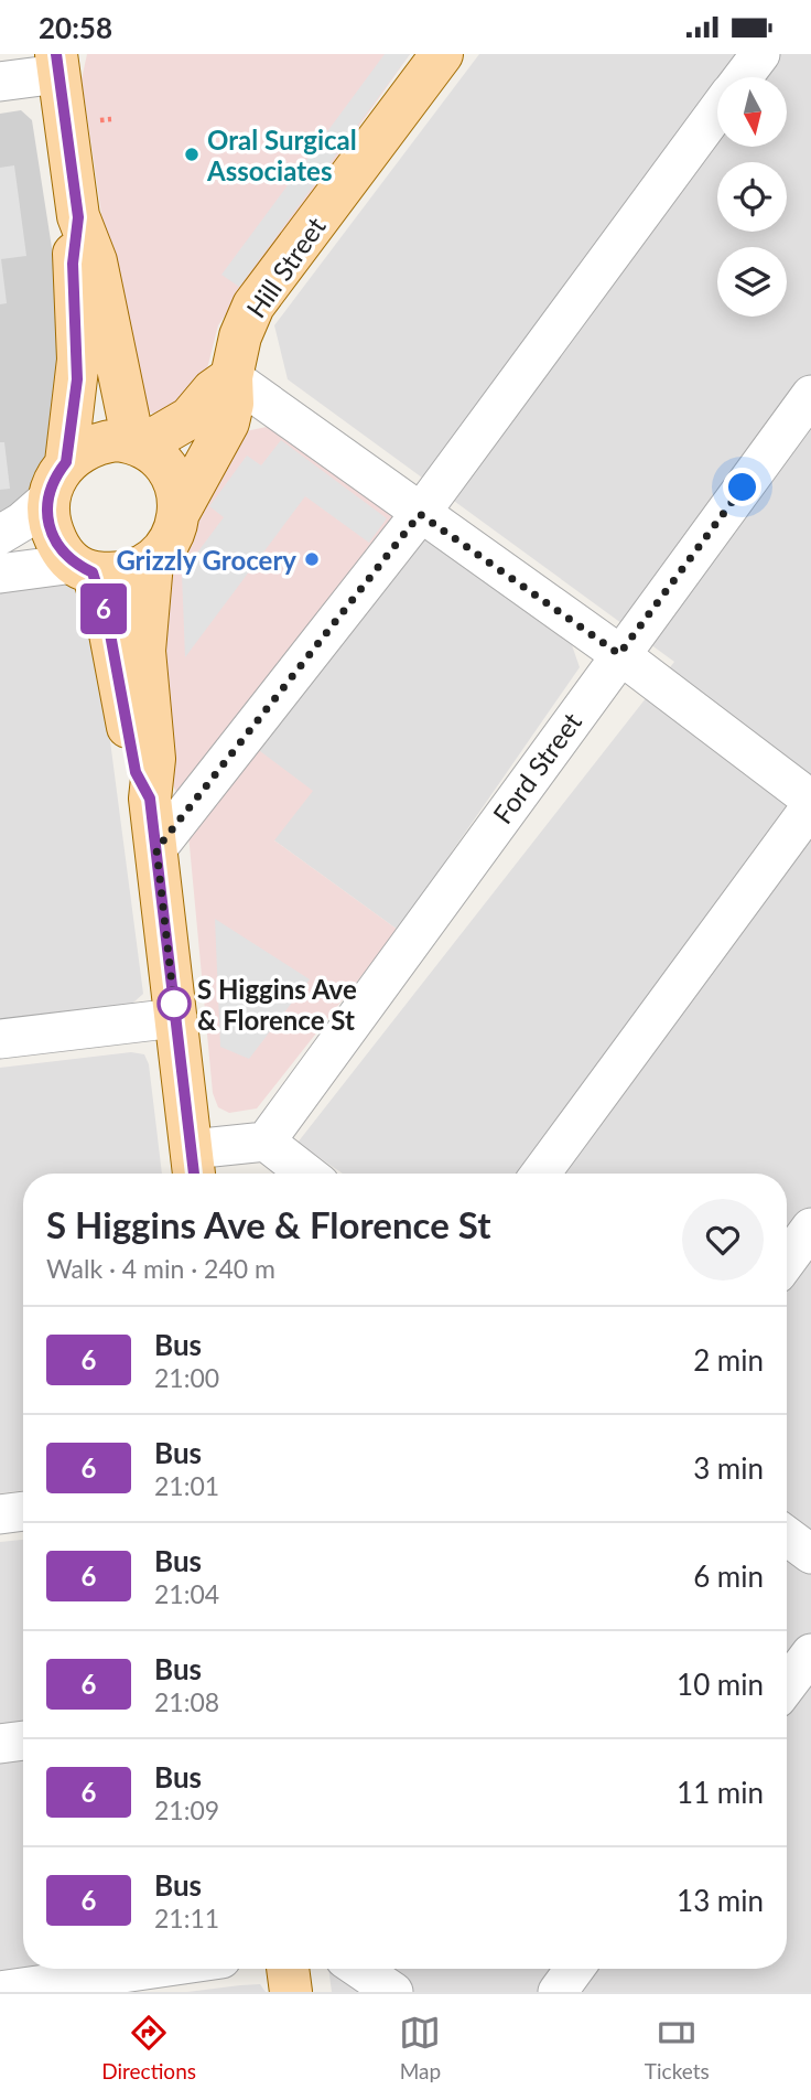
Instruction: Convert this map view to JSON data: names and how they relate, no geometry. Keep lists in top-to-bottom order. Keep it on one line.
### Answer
{"streets":{"main road":["Hill Street"],"street":["Ford Street"]},"places":["Oral Surgical Associates","Grizzly Grocery","S Higgins Ave & Florence St"],"lines":["bus line 6"],"north":"bottom","page":{"status":"20:58","on_map":"6","heading":["S Higgins Ave & Florence St","Walk · 4 min · 240 m"],"list":[{"mark":"6","name":"Bus","note":"21:00","value":"2 min"},{"mark":"6","name":"Bus","note":"21:01","value":"3 min"},{"mark":"6","name":"Bus","note":"21:04","value":"6 min"},{"mark":"6","name":"Bus","note":"21:08","value":"10 min"},{"mark":"6","name":"Bus","note":"21:09","value":"11 min"},{"mark":"6","name":"Bus","note":"21:11","value":"13 min"}],"tabs":["Directions","Map","Tickets"]}}
